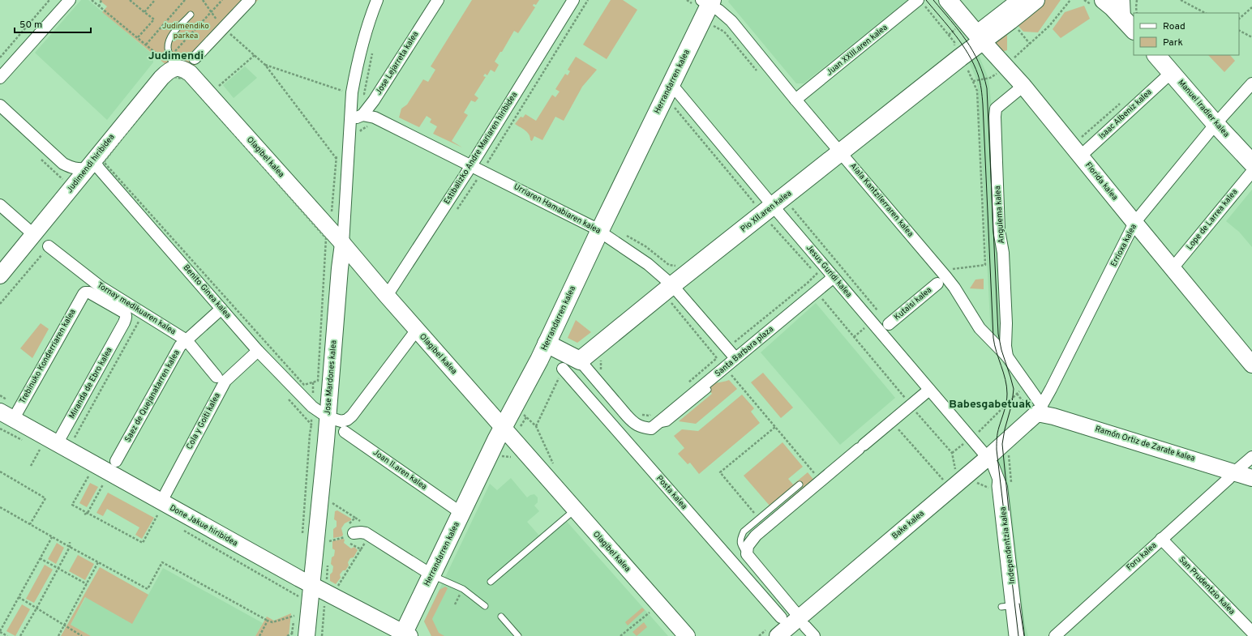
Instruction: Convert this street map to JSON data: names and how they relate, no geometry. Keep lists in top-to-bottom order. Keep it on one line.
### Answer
{"streets":{"main road":["Herrandarren kalea","Manuel Iradier kalea","Olagibel kalea","Judimendi hiribidea","Florida kalea","Pio XII.aren kalea","Jose Mardones kalea","Ramón Ortiz de Zarate kalea","Bake kalea","Done Jakue hiribidea"],"street":["Juan XXIII.aren kalea","Jose Lejarreta kalea","Isaac Albeniz kalea","Estibalizko Andre Mariaren hiribidea","Aiala Kantzilerraren kalea","Urriaren Hamabiaren kalea","Angulema kalea","Lope de Larrea kalea","Errioxa kalea","Jesus Guridi kalea","Benito Ginea kalea","Kutaisi kalea","Tornay medikuaren kalea","Santa Barbara plaza","Trebinuko Konderriaren kalea","Miranda de Ebro kalea","Saez de Quejanatarren kalea","Cola y Goiti kalea","Joan II.aren kalea","Posta kalea","Independentzia kalea","Foru kalea","San Prudentzio kalea"]},"crossings":[["Juan XXIII.aren kalea","Aiala Kantzilerraren kalea"],["Jose Lejarreta kalea","Urriaren Hamabiaren kalea"],["Herrandarren kalea","Olagibel kalea"],["Herrandarren kalea","Aiala Kantzilerraren kalea"],["Herrandarren kalea","Urriaren Hamabiaren kalea"],["Herrandarren kalea","Jesus Guridi kalea"],["Herrandarren kalea","Done Jakue hiribidea"],["Manuel Iradier kalea","Isaac Albeniz kalea"],["Manuel Iradier kalea","Errioxa kalea"],["Isaac Albeniz kalea","Florida kalea"],["Estibalizko Andre Mariaren hiribidea","Olagibel kalea"],["Estibalizko Andre Mariaren hiribidea","Urriaren Hamabiaren kalea"],["Olagibel kalea","Jose Mardones kalea"],["Judimendi hiribidea","Benito Ginea kalea"],["Florida kalea","Pio XII.aren kalea"],["Florida kalea","Angulema kalea"],["Florida kalea","Lope de Larrea kalea"],["Florida kalea","Errioxa kalea"],["Aiala Kantzilerraren kalea","Pio XII.aren kalea"],["Aiala Kantzilerraren kalea","Angulema kalea"],["Aiala Kantzilerraren kalea","Errioxa kalea"],["Aiala Kantzilerraren kalea","Ramón Ortiz de Zarate kalea"],["Aiala Kantzilerraren kalea","Bake kalea"],["Urriaren Hamabiaren kalea","Pio XII.aren kalea"],["Urriaren Hamabiaren kalea","Santa Barbara plaza"],["Pio XII.aren kalea","Jesus Guridi kalea"],["Errioxa kalea","Ramón Ortiz de Zarate kalea"],["Errioxa kalea","Bake kalea"],["Jesus Guridi kalea","Santa Barbara plaza"],["Jesus Guridi kalea","Bake kalea"],["Jesus Guridi kalea","Independentzia kalea"],["Benito Ginea kalea","Jose Mardones kalea"],["Benito Ginea kalea","Saez de Quejanatarren kalea"],["Benito Ginea kalea","Cola y Goiti kalea"],["Tornay medikuaren kalea","Trebinuko Konderriaren kalea"],["Tornay medikuaren kalea","Miranda de Ebro kalea"],["Tornay medikuaren kalea","Saez de Quejanatarren kalea"],["Trebinuko Konderriaren kalea","Done Jakue hiribidea"],["Jose Mardones kalea","Done Jakue hiribidea"],["Miranda de Ebro kalea","Done Jakue hiribidea"],["Cola y Goiti kalea","Done Jakue hiribidea"],["Ramón Ortiz de Zarate kalea","Bake kalea"],["Ramón Ortiz de Zarate kalea","Foru kalea"],["Bake kalea","Independentzia kalea"],["Foru kalea","San Prudentzio kalea"]],"districts":["Judimendi","Babesgabetuak"],"parks":["Judimendiko parkea"],"legend":["Road","Park"],"scale_bar":"50 m"}
